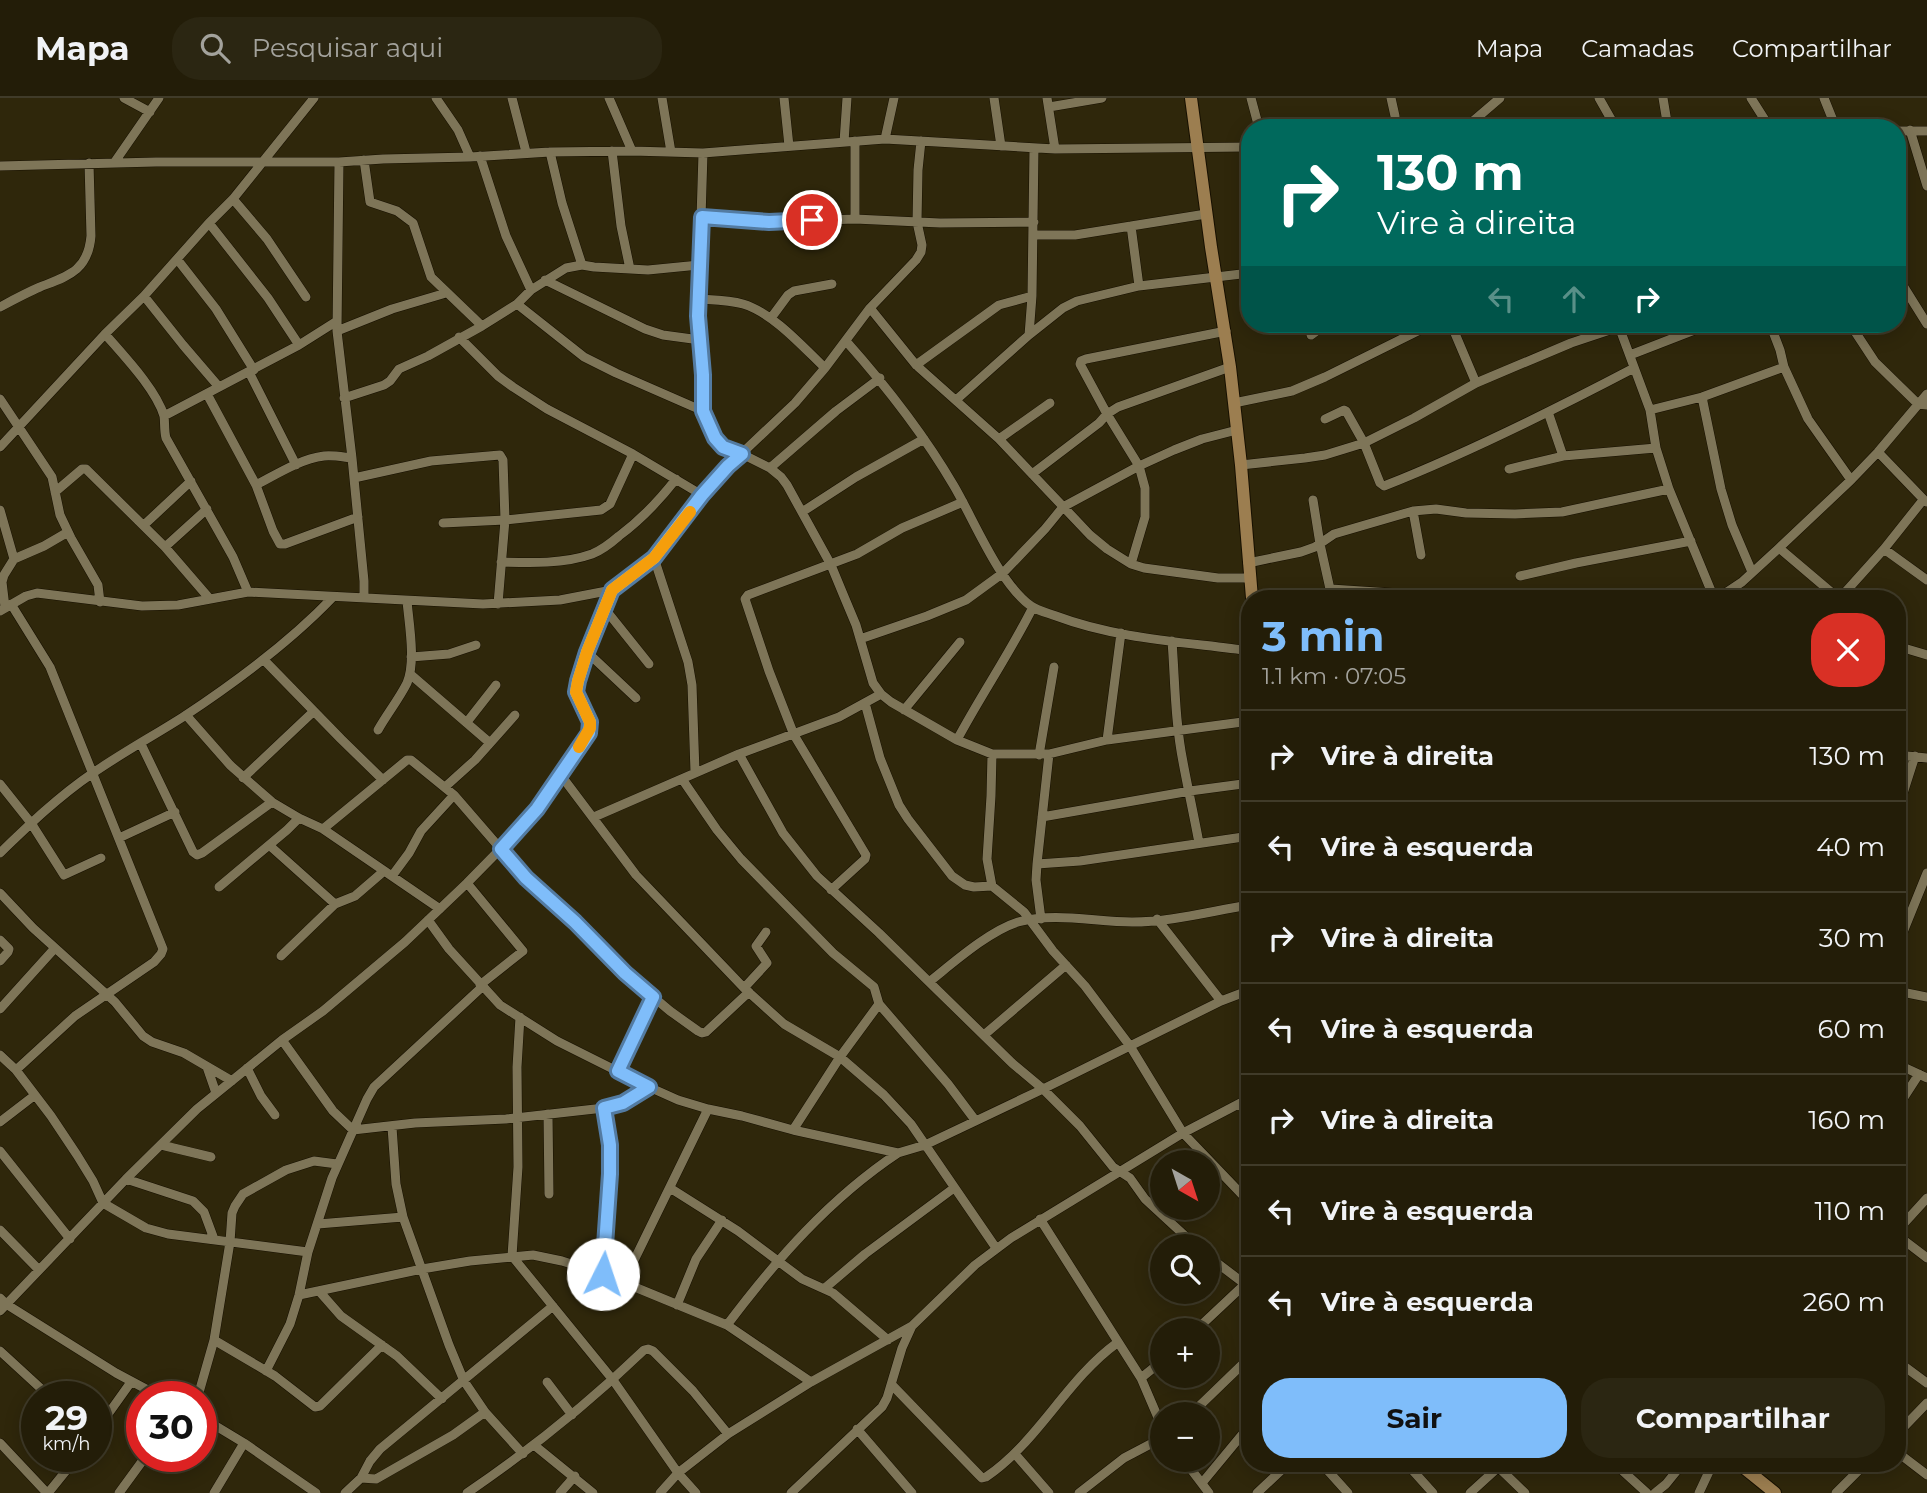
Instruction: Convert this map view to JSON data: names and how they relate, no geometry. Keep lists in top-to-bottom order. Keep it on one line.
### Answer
{"north":"bottom right","page":{"header":"Mapa","search":"Pesquisar aqui","nav":["Mapa","Camadas","Compartilhar"],"turn":["130 m","Vire à direita"],"heading":["3 min","1.1 km · 07:05"],"list":[{"name":"Vire à direita","value":"130 m"},{"name":"Vire à esquerda","value":"40 m"},{"name":"Vire à direita","value":"30 m"},{"name":"Vire à esquerda","value":"60 m"},{"name":"Vire à direita","value":"160 m"},{"name":"Vire à esquerda","value":"110 m"},{"name":"Vire à esquerda","value":"260 m"}],"map_buttons":["+","−"],"buttons":["Sair","Compartilhar"],"speed":"29 km/h","limit":"30"}}
